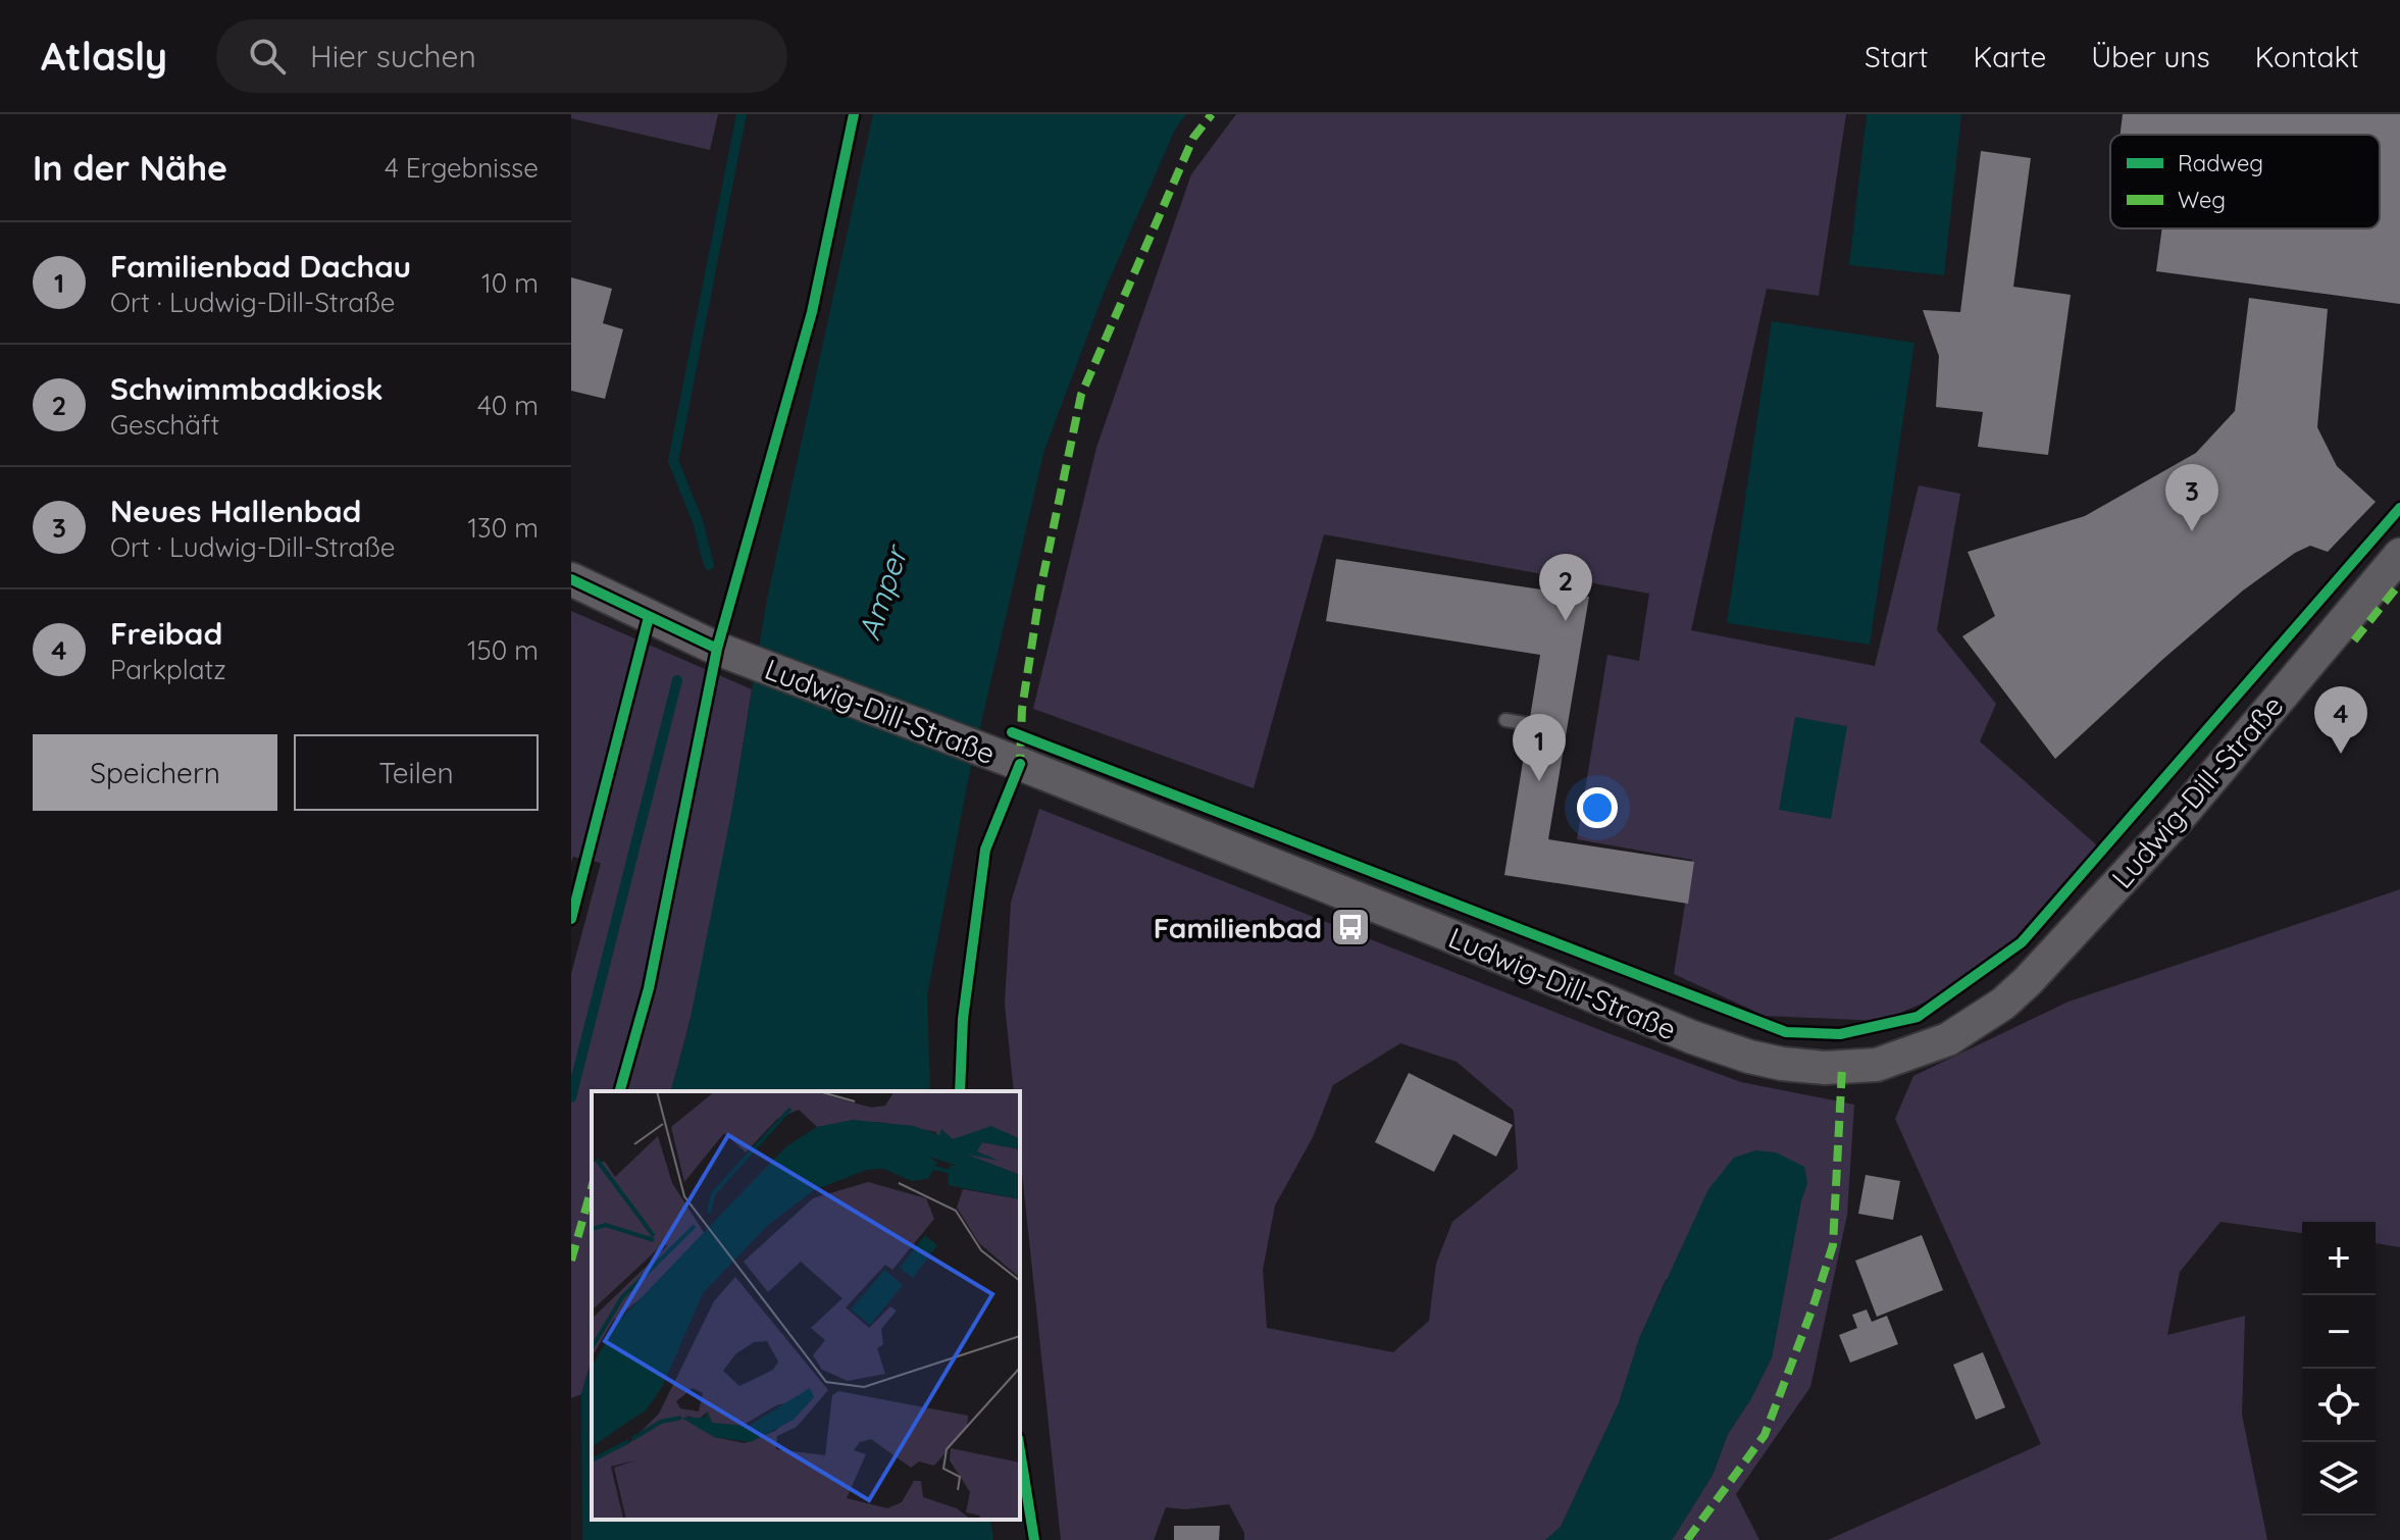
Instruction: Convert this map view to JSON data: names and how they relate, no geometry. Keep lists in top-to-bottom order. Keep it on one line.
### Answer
{"streets":{"street":["Ludwig-Dill-Straße"]},"water":["Amper"],"places":{"bus stop":["Familienbad"]},"legend":["Radweg","Weg"],"page":{"header":"Atlasly","search":"Hier suchen","nav":["Start","Karte","Über uns","Kontakt"],"heading":["In der Nähe","4 Ergebnisse"],"list":[{"mark":"1","name":"Familienbad Dachau","note":"Ort · Ludwig-Dill-Straße","value":"10 m"},{"mark":"2","name":"Schwimmbadkiosk","note":"Geschäft","value":"40 m"},{"mark":"3","name":"Neues Hallenbad","note":"Ort · Ludwig-Dill-Straße","value":"130 m"},{"mark":"4","name":"Freibad","note":"Parkplatz","value":"150 m"}],"pins":["3","2","4","1"],"buttons":["Speichern","Teilen"],"map_buttons":["+","−"]}}
